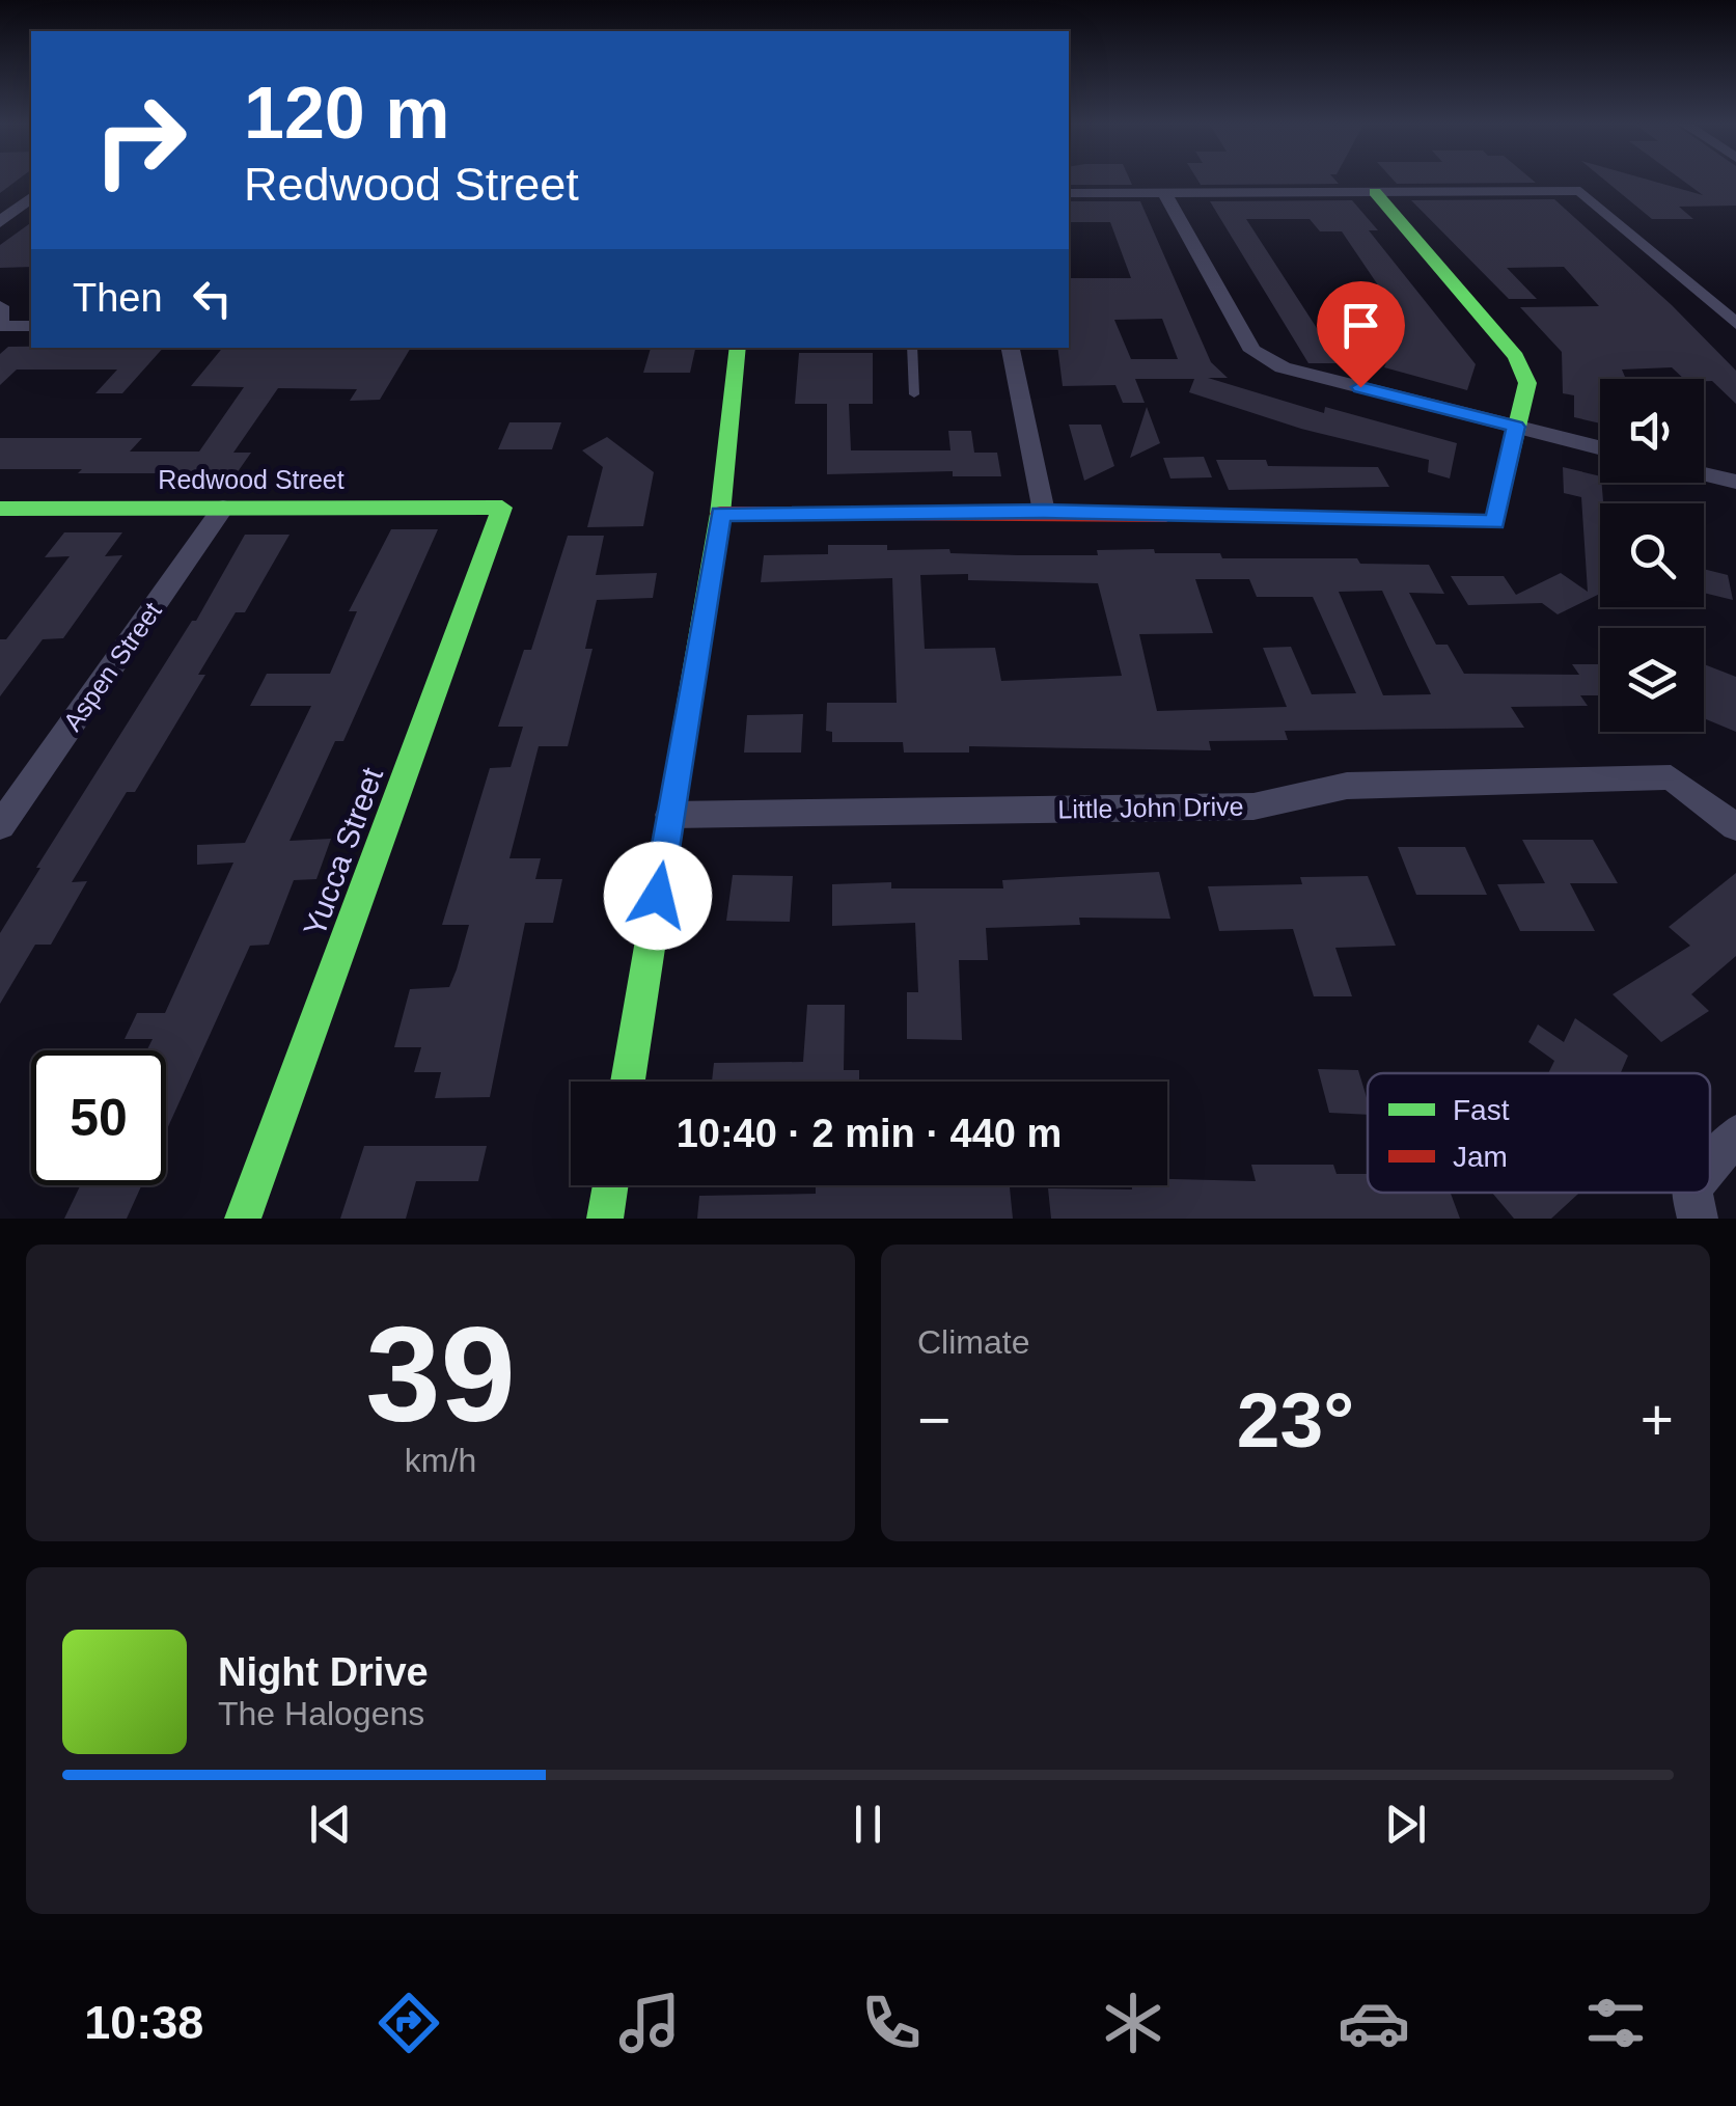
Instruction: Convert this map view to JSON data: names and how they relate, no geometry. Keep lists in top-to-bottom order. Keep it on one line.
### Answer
{"streets":{"street":["Redwood Street","Aspen Street","Little John Drive","Yucca Street"]},"crossings":[["Redwood Street","Aspen Street"],["Redwood Street","Yucca Street"]],"legend":["Fast","Jam"],"page":{"turn":["120 m","Redwood Street"],"then":"Then","limit":"50","trip":"10:40 · 2 min · 440 m","tile":[["39","km/h"],"Climate"],"heat":["−","23°","+"],"song":["Night Drive","The Halogens"],"tabs":"10:38"}}
